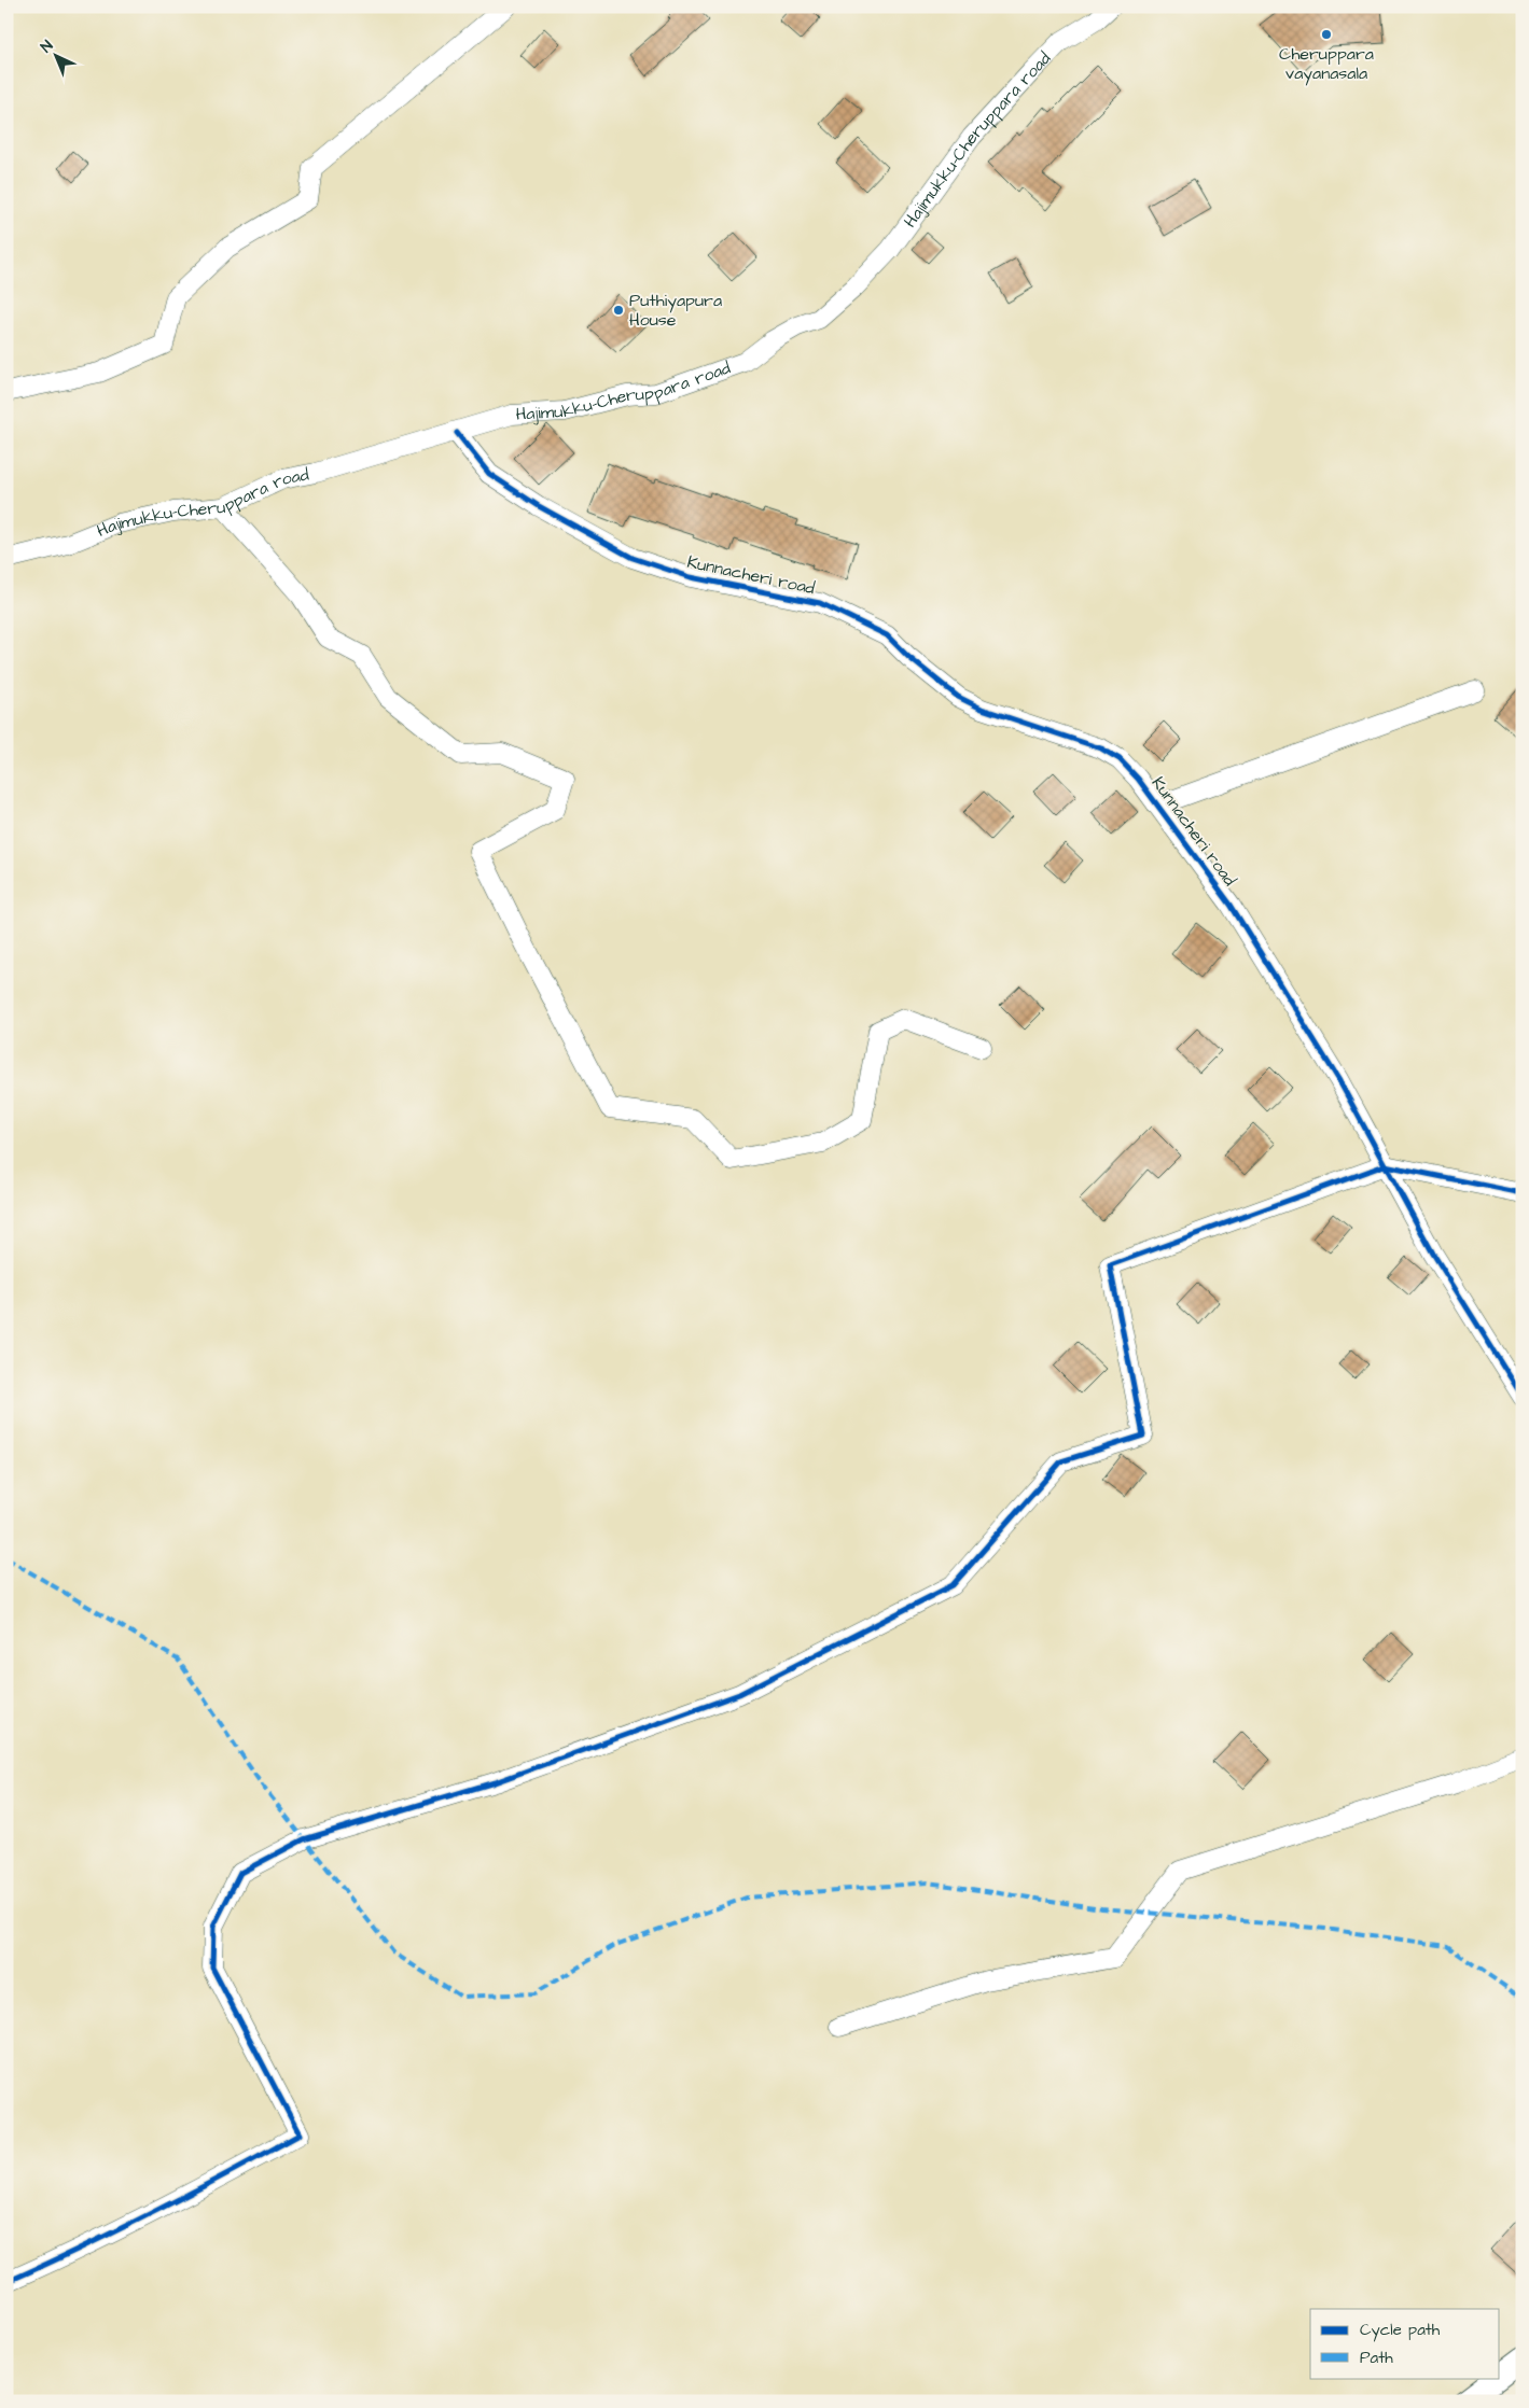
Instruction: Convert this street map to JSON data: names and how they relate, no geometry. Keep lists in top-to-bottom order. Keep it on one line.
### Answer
{"streets":{"street":["Hajimukku-Cheruppara road","Kunnacheri road"]},"crossings":[["Hajimukku-Cheruppara road","Kunnacheri road"]],"places":["Cheruppara vayanasala","Puthiyapura House"],"legend":["Cycle path","Path"],"north":"top left"}
